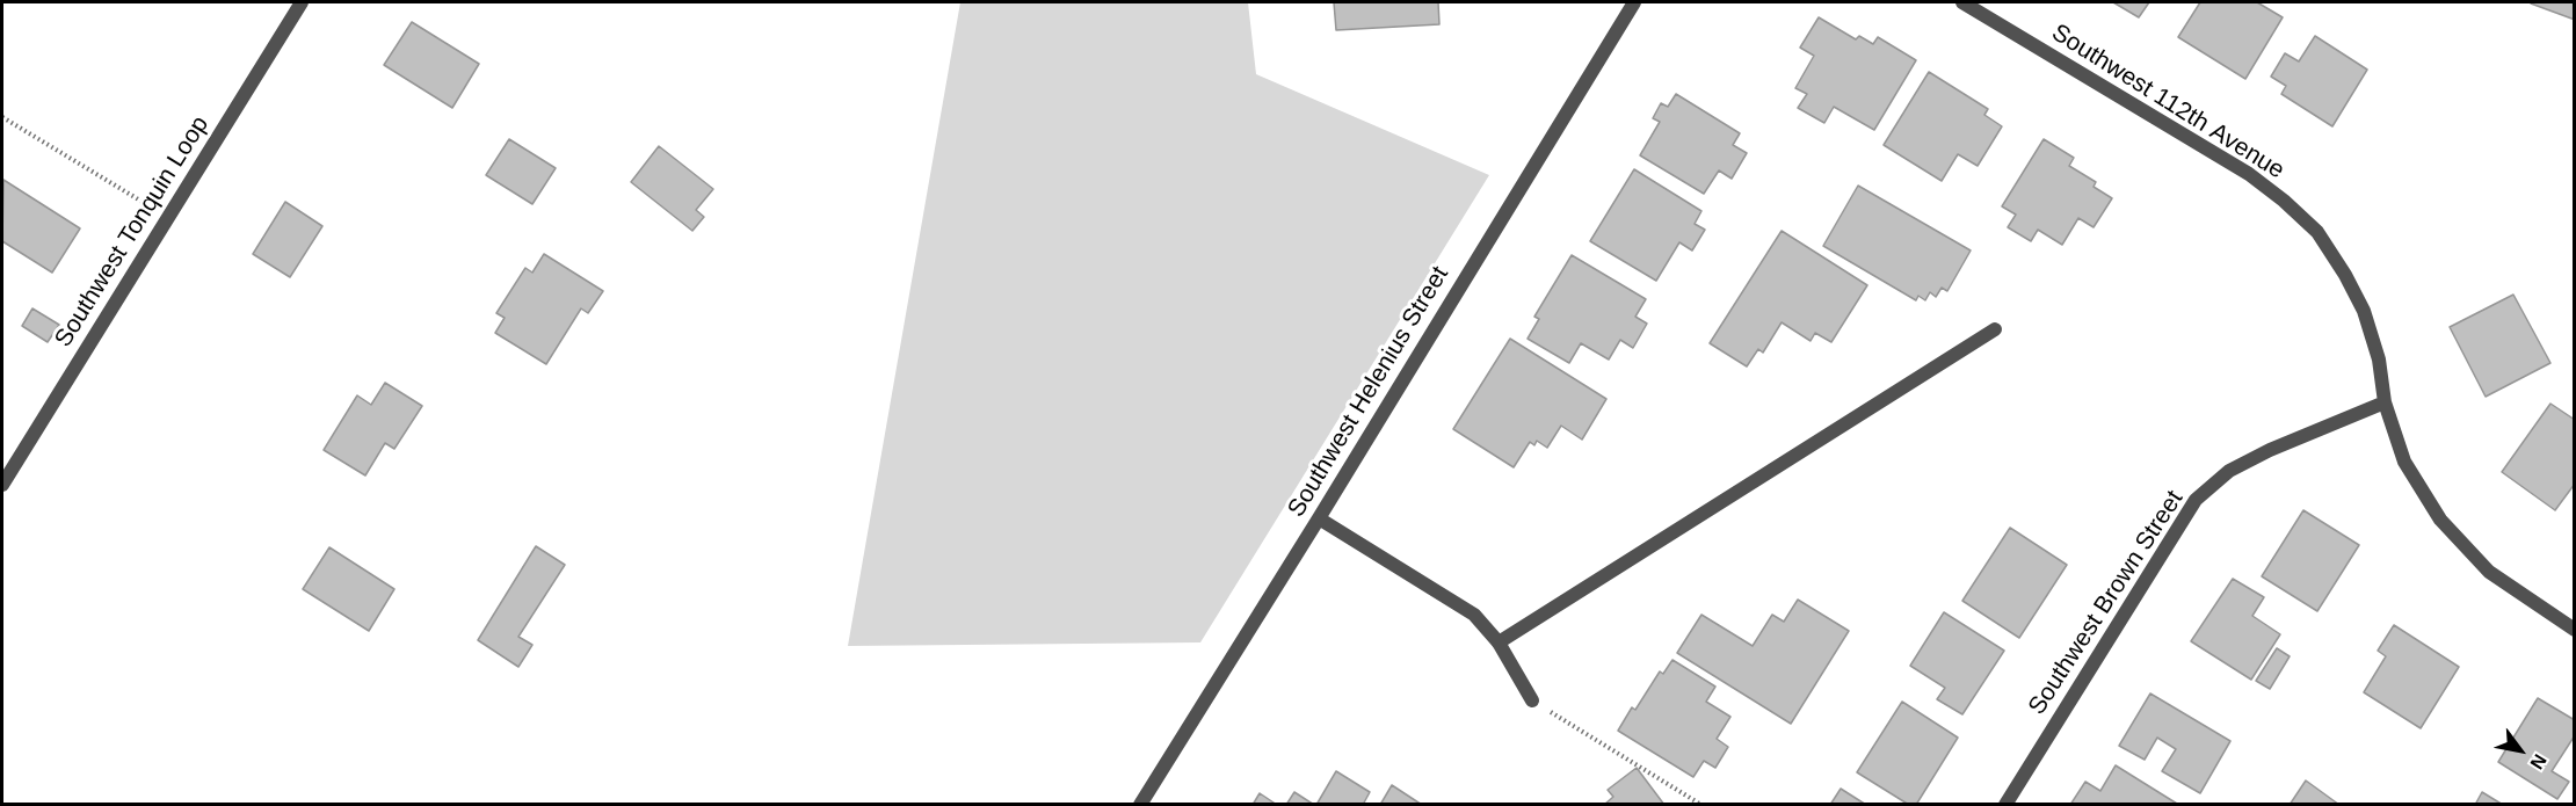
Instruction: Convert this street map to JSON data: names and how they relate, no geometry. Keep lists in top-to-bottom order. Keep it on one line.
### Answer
{"streets":{"street":["Southwest 112th Avenue","Southwest Tonquin Loop","Southwest Helenius Street","Southwest Brown Street"]},"crossings":[["Southwest 112th Avenue","Southwest Brown Street"]],"north":"bottom right"}
